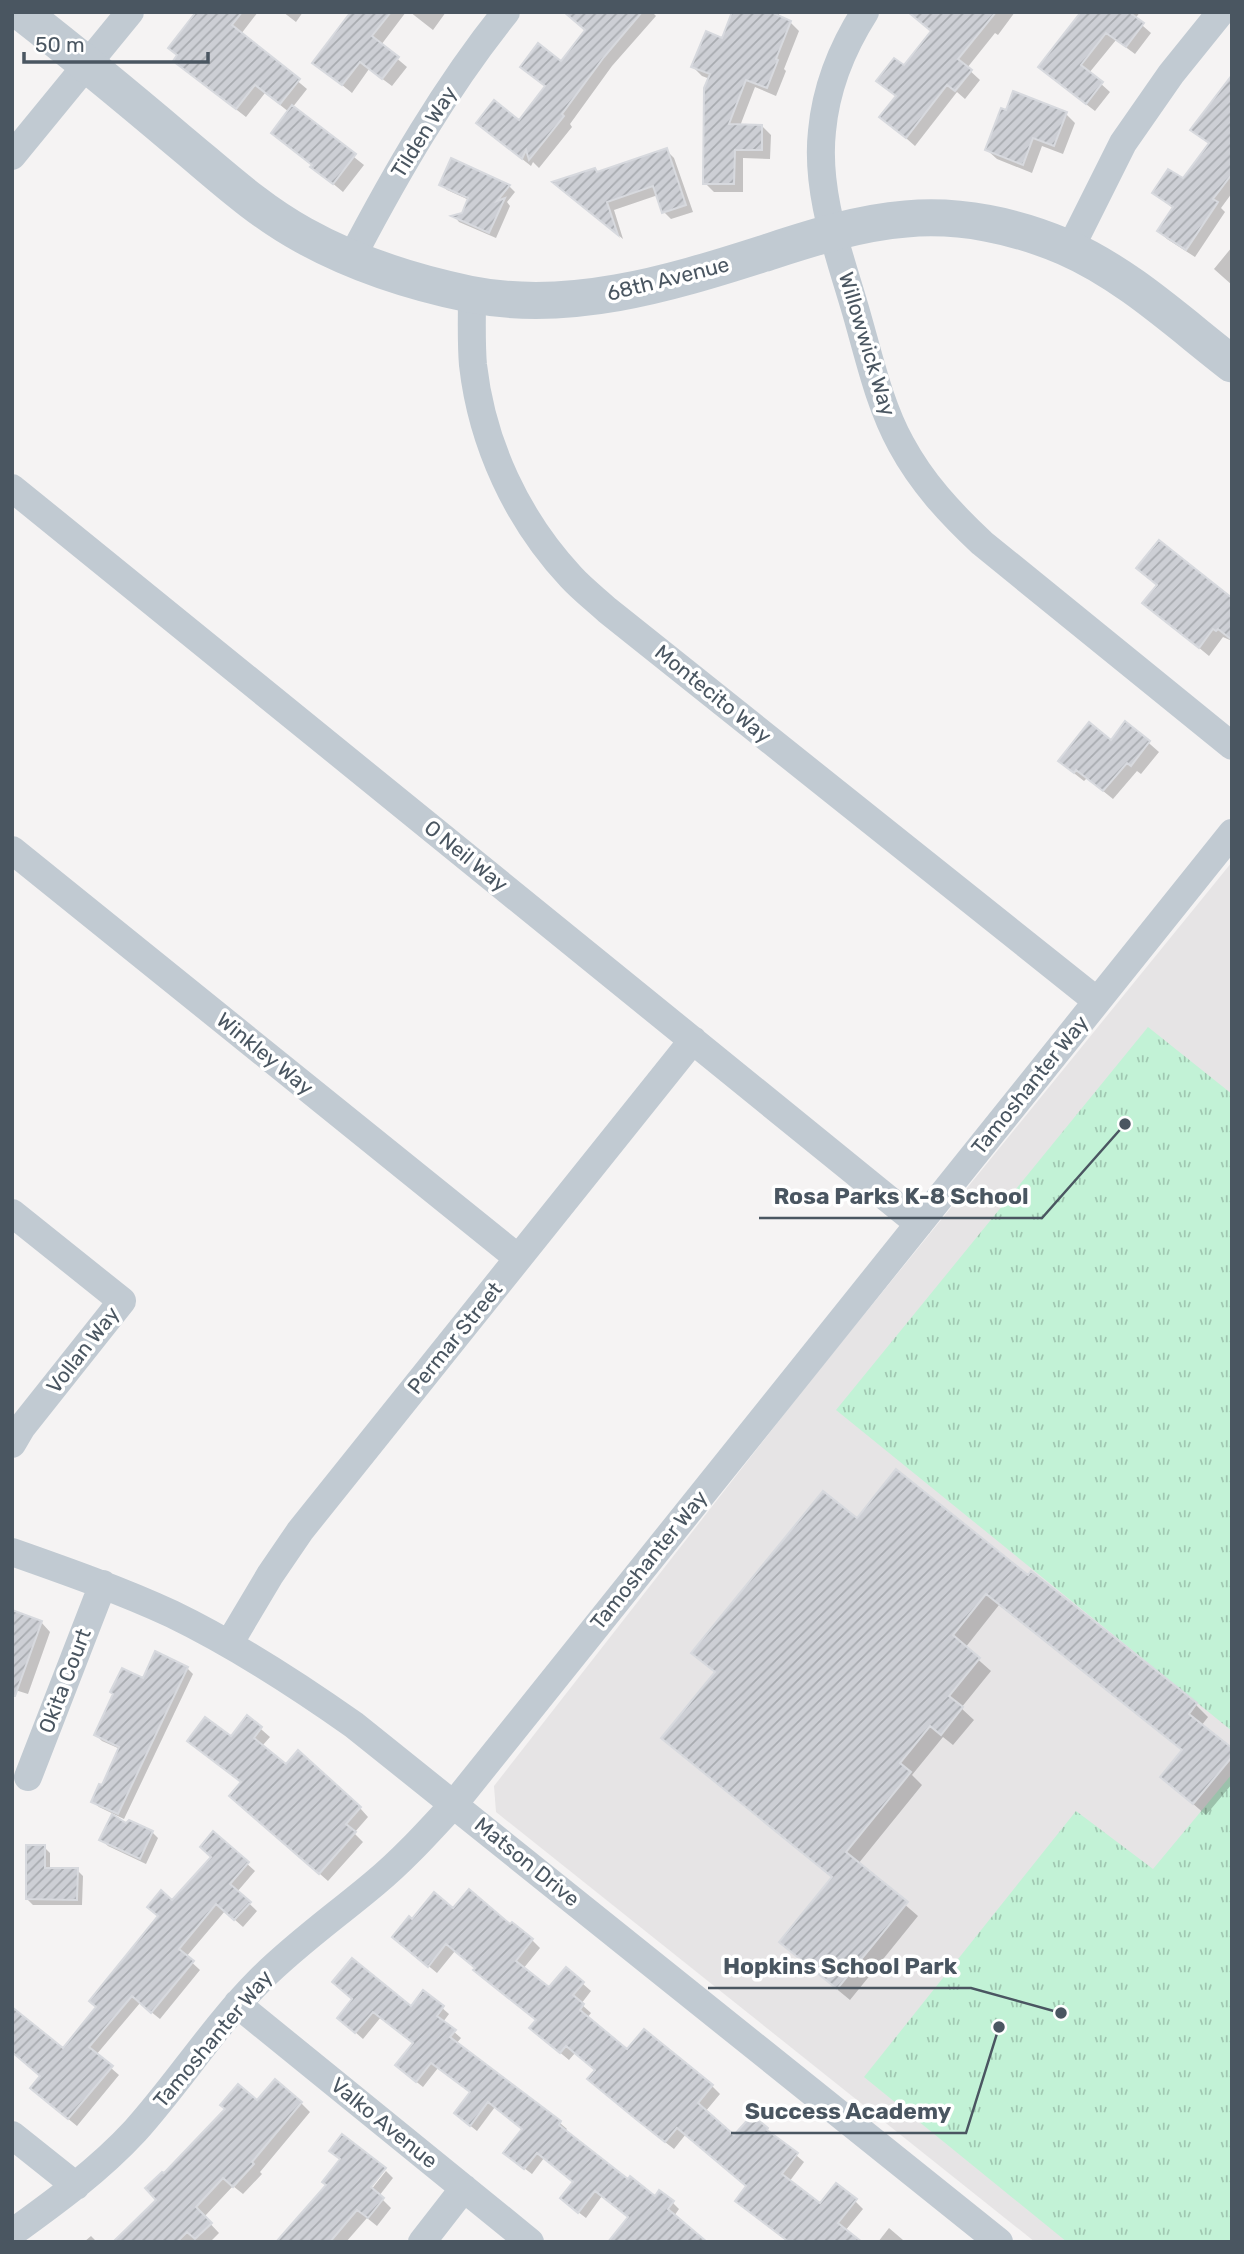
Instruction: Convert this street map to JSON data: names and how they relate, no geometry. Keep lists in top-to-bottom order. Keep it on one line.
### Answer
{"streets":{"street":["Tilden Way","68th Avenue","Willowwick Way","Montecito Way","O Neil Way","Winkley Way","Tamoshanter Way","Permar Street","Vollan Way","Okita Court","Matson Drive","Valko Avenue"]},"crossings":[["Tilden Way","68th Avenue"],["68th Avenue","Willowwick Way"],["68th Avenue","Montecito Way"],["Montecito Way","Tamoshanter Way"],["O Neil Way","Tamoshanter Way"],["O Neil Way","Permar Street"],["Winkley Way","Permar Street"],["Tamoshanter Way","Matson Drive"],["Tamoshanter Way","Valko Avenue"],["Permar Street","Matson Drive"],["Okita Court","Matson Drive"]],"places":["Rosa Parks K-8 School","Hopkins School Park","Success Academy"],"scale_bar":"50 m"}
